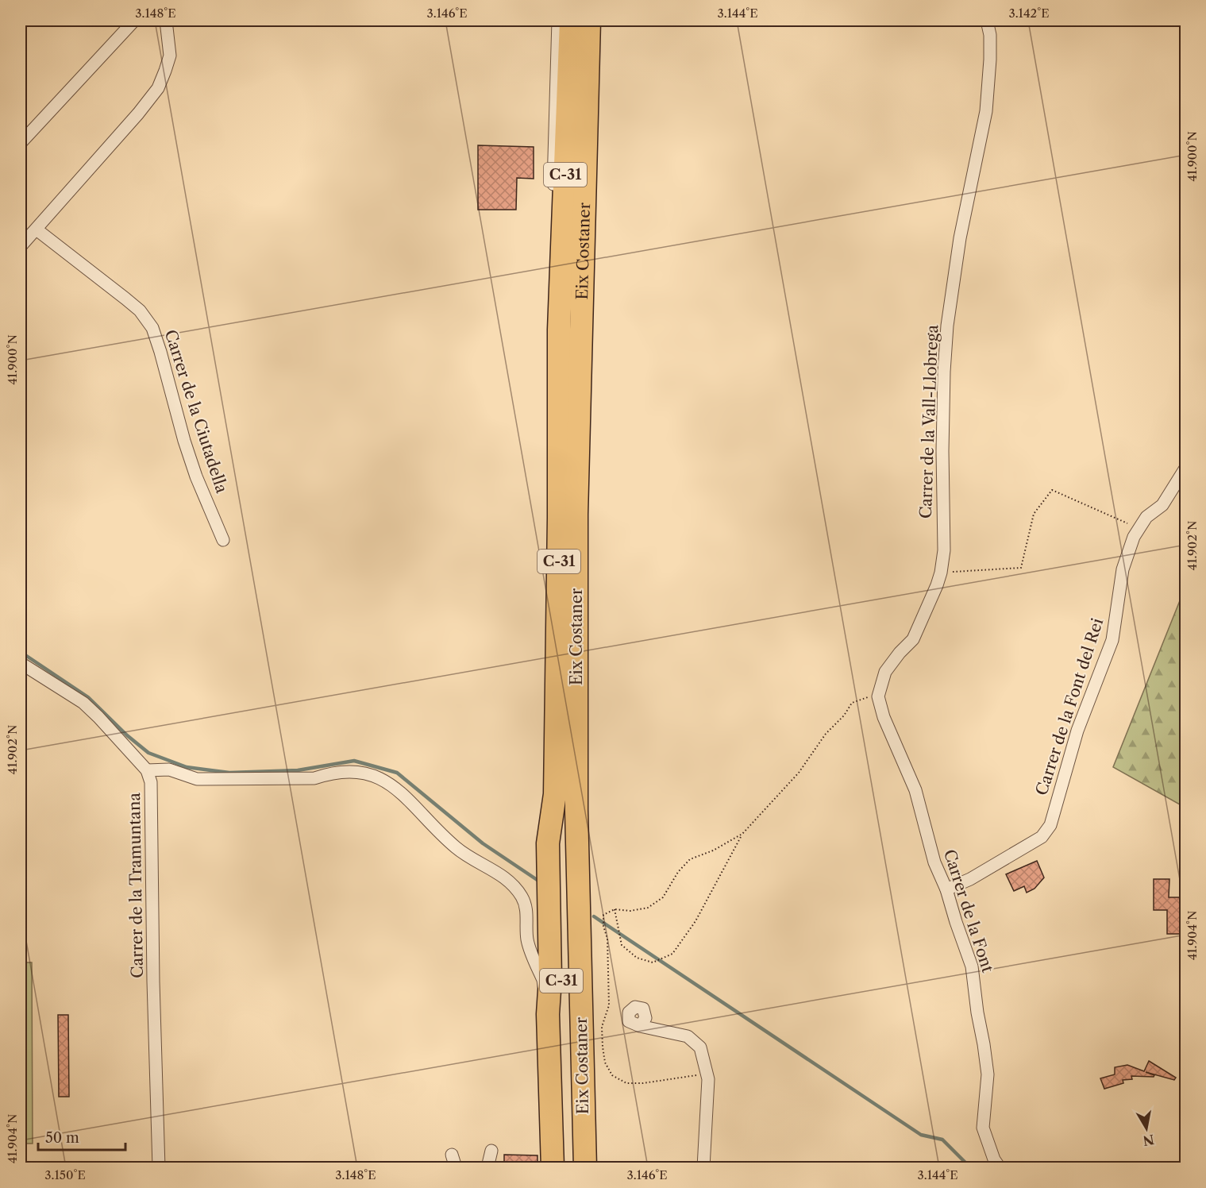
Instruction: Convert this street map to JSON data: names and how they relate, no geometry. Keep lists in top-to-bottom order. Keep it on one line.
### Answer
{"streets":{"highway":["C-31","Eix Costaner"],"street":["Carrer de la Ciutadella","Carrer de la Vall-Llobrega","Carrer de la Font del Rei","Carrer de la Tramuntana","Carrer de la Font"]},"crossings":[["C-31","Eix Costaner"],["Carrer de la Vall-Llobrega","Carrer de la Font"],["Carrer de la Font del Rei","Carrer de la Font"]],"scale_bar":"50 m","north":"bottom","coordinates":["3.148°E","3.146°E","3.144°E","3.142°E","41.900°N","41.902°N","41.904°N","3.150°E"]}
